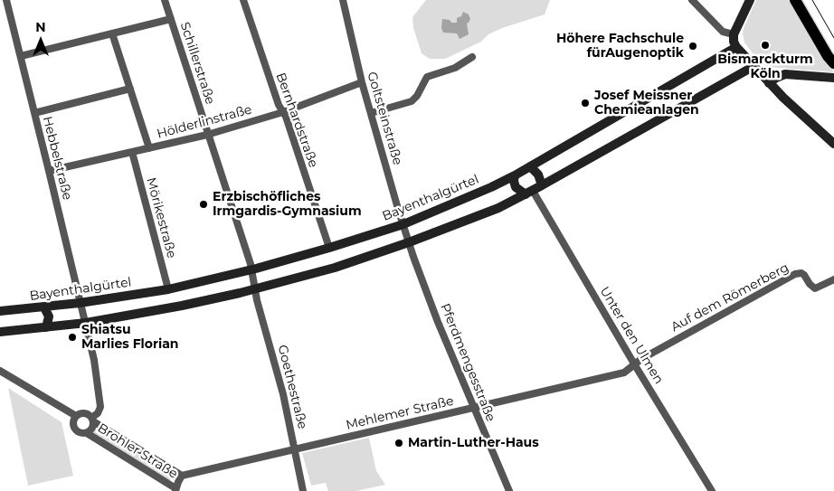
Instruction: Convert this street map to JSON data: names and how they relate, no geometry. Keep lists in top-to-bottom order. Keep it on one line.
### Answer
{"streets":{"main road":["Bayenthalgürtel"],"street":["Schillerstraße","Goltsteinstraße","Bernhardstraße","Hölderlinstraße","Hebbelstraße","Mörikestraße","Auf dem Römerberg","Unter den Ulmen","Pferdmengesstraße","Goethestraße","Mehlemer Straße","Brohler Straße"]},"crossings":[["Schillerstraße","Hölderlinstraße"],["Schillerstraße","Bayenthalgürtel"],["Schillerstraße","Goethestraße"],["Goltsteinstraße","Hölderlinstraße"],["Goltsteinstraße","Bayenthalgürtel"],["Goltsteinstraße","Pferdmengesstraße"],["Bernhardstraße","Hölderlinstraße"],["Bernhardstraße","Bayenthalgürtel"],["Hölderlinstraße","Hebbelstraße"],["Hölderlinstraße","Mörikestraße"],["Hebbelstraße","Bayenthalgürtel"],["Hebbelstraße","Brohler Straße"],["Bayenthalgürtel","Mörikestraße"],["Bayenthalgürtel","Unter den Ulmen"],["Auf dem Römerberg","Unter den Ulmen"],["Auf dem Römerberg","Mehlemer Straße"],["Unter den Ulmen","Mehlemer Straße"],["Pferdmengesstraße","Mehlemer Straße"],["Goethestraße","Mehlemer Straße"],["Mehlemer Straße","Brohler Straße"]],"places":["Bismarckturm Köln","Höhere Fachschule fürAugenoptik","Josef Meissner Chemieanlagen","Erzbischöfliches Irmgardis-Gymnasium","Shiatsu Marlies Florian","Martin-Luther-Haus"],"north":"top"}
